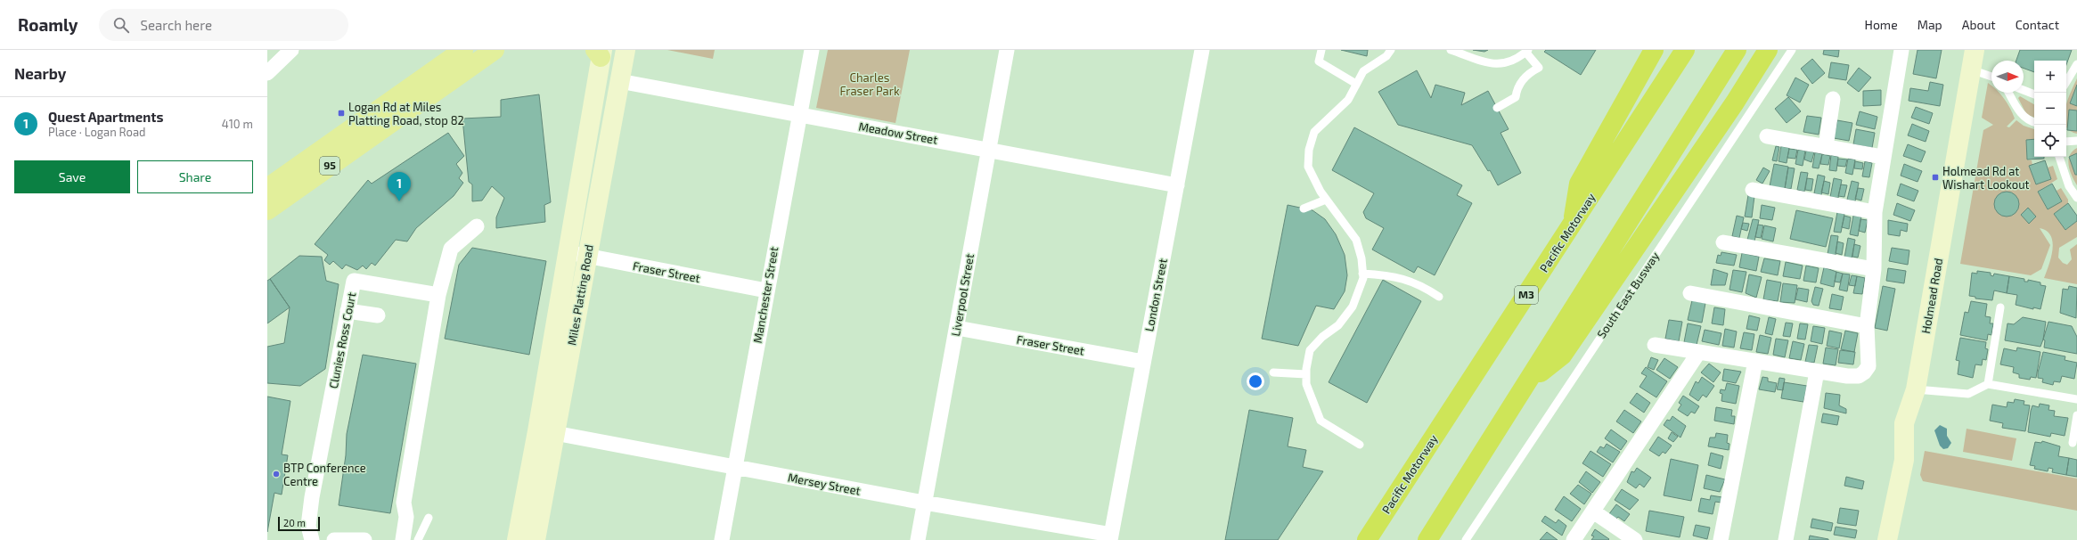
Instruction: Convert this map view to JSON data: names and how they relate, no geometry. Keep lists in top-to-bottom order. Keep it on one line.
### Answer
{"streets":{"highway":["Pacific Motorway","M3"],"main road":["95","Miles Platting Road","Holmead Road"],"street":["Meadow Street","Fraser Street","Manchester Street","Liverpool Street","London Street","Clunies Ross Court","Mersey Street"],"lane":["South East Busway"]},"crossings":[["Meadow Street","Miles Platting Road"],["Meadow Street","Manchester Street"],["Meadow Street","Liverpool Street"],["Meadow Street","London Street"],["Fraser Street","Miles Platting Road"],["Fraser Street","Manchester Street"],["Fraser Street","Liverpool Street"],["Fraser Street","London Street"],["Miles Platting Road","Mersey Street"],["Manchester Street","Mersey Street"],["Liverpool Street","Mersey Street"],["London Street","Mersey Street"]],"parks":["Charles Fraser Park"],"places":{"transit":["Logan Rd at Miles Platting Road, stop 82","Holmead Rd at Wishart Lookout"],"other":["BTP Conference Centre"]},"scale_bar":"20 m","north":"right","page":{"header":"Roamly","search":"Search here","nav":["Home","Map","About","Contact"],"heading":"Nearby","map_buttons":["+","−"],"list":[{"mark":"1","name":"Quest Apartments","note":"Place · Logan Road","value":"410 m"}],"buttons":["Save","Share"],"pins":"1","scale":"20 m"}}
